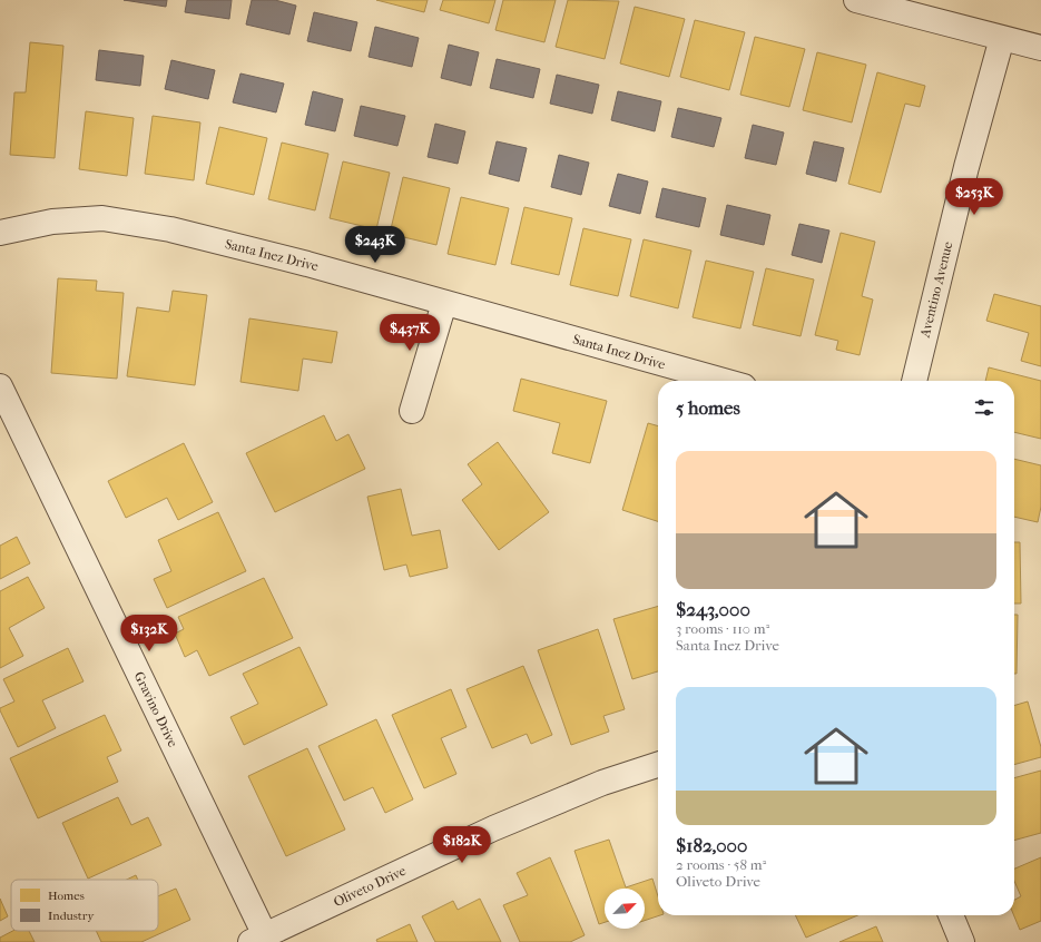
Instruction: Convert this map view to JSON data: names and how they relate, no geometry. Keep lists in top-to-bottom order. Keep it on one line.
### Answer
{"streets":{"street":["Santa Inez Drive","Aventino Avenue","Gravino Drive","Oliveto Drive"]},"crossings":[["Gravino Drive","Oliveto Drive"]],"legend":["Homes","Industry"],"north":"top right","page":{"price":["$253K","$243K","$437K","$132K","$182K"],"heading":"5 homes","list":[{"name":"$243,000","note":"3 rooms · 110 m² · Santa Inez Drive"},{"name":"$182,000","note":"2 rooms · 58 m² · Oliveto Drive"}]}}
